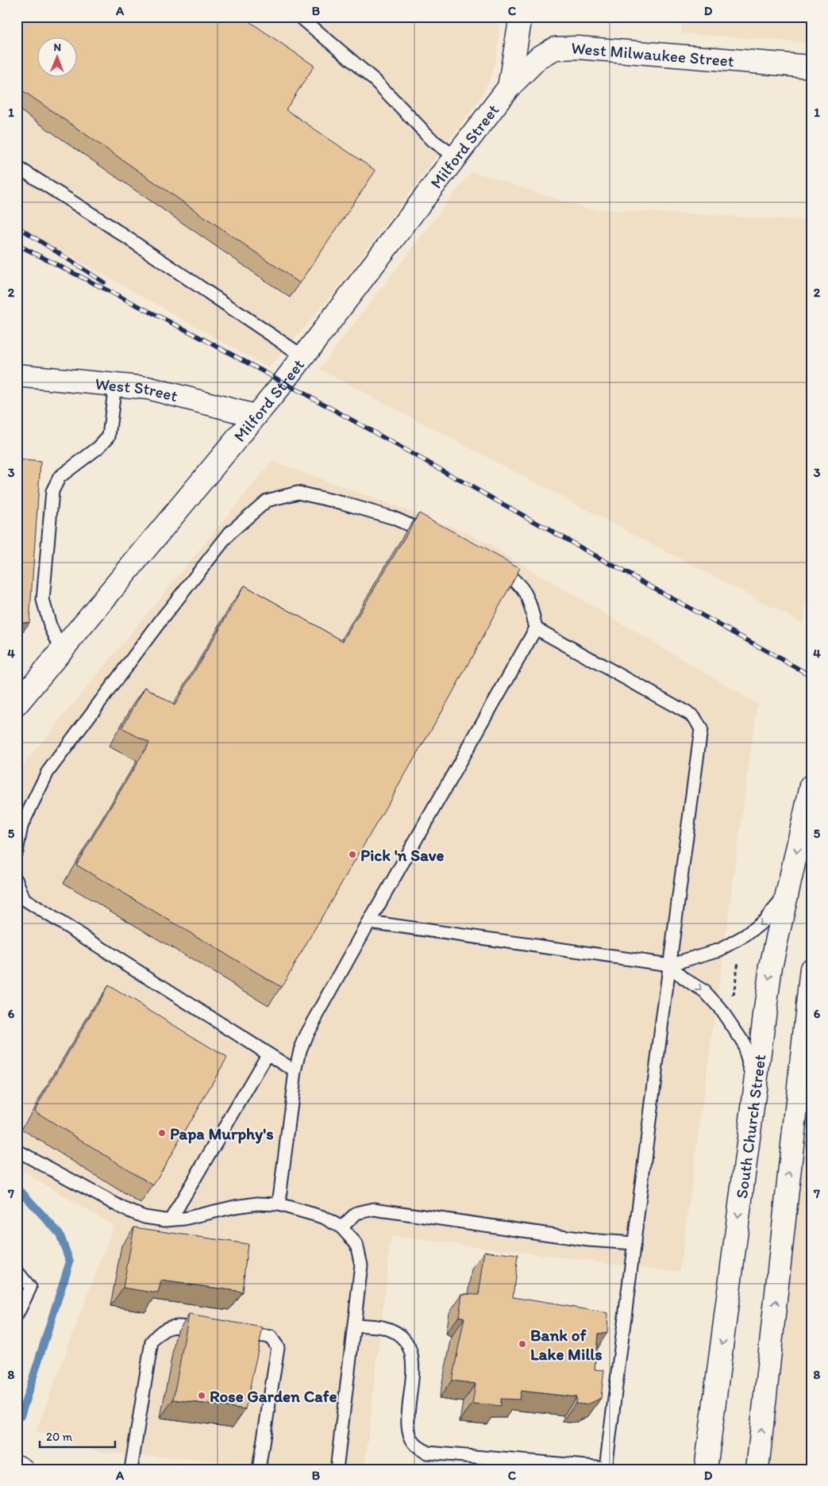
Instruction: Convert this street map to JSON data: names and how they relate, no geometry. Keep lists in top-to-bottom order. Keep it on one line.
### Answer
{"streets":{"main road":["West Milwaukee Street","Milford Street","West Street","South Church Street"]},"crossings":[["West Milwaukee Street","Milford Street"],["Milford Street","West Street"]],"places":["Pick 'n Save","Papa Murphy's","Bank of Lake Mills","Rose Garden Cafe"],"scale_bar":"20 m","north":"top","grid":{"columns":["A","B","C","D"],"rows":["1","2","3","4","5","6","7","8"]}}
